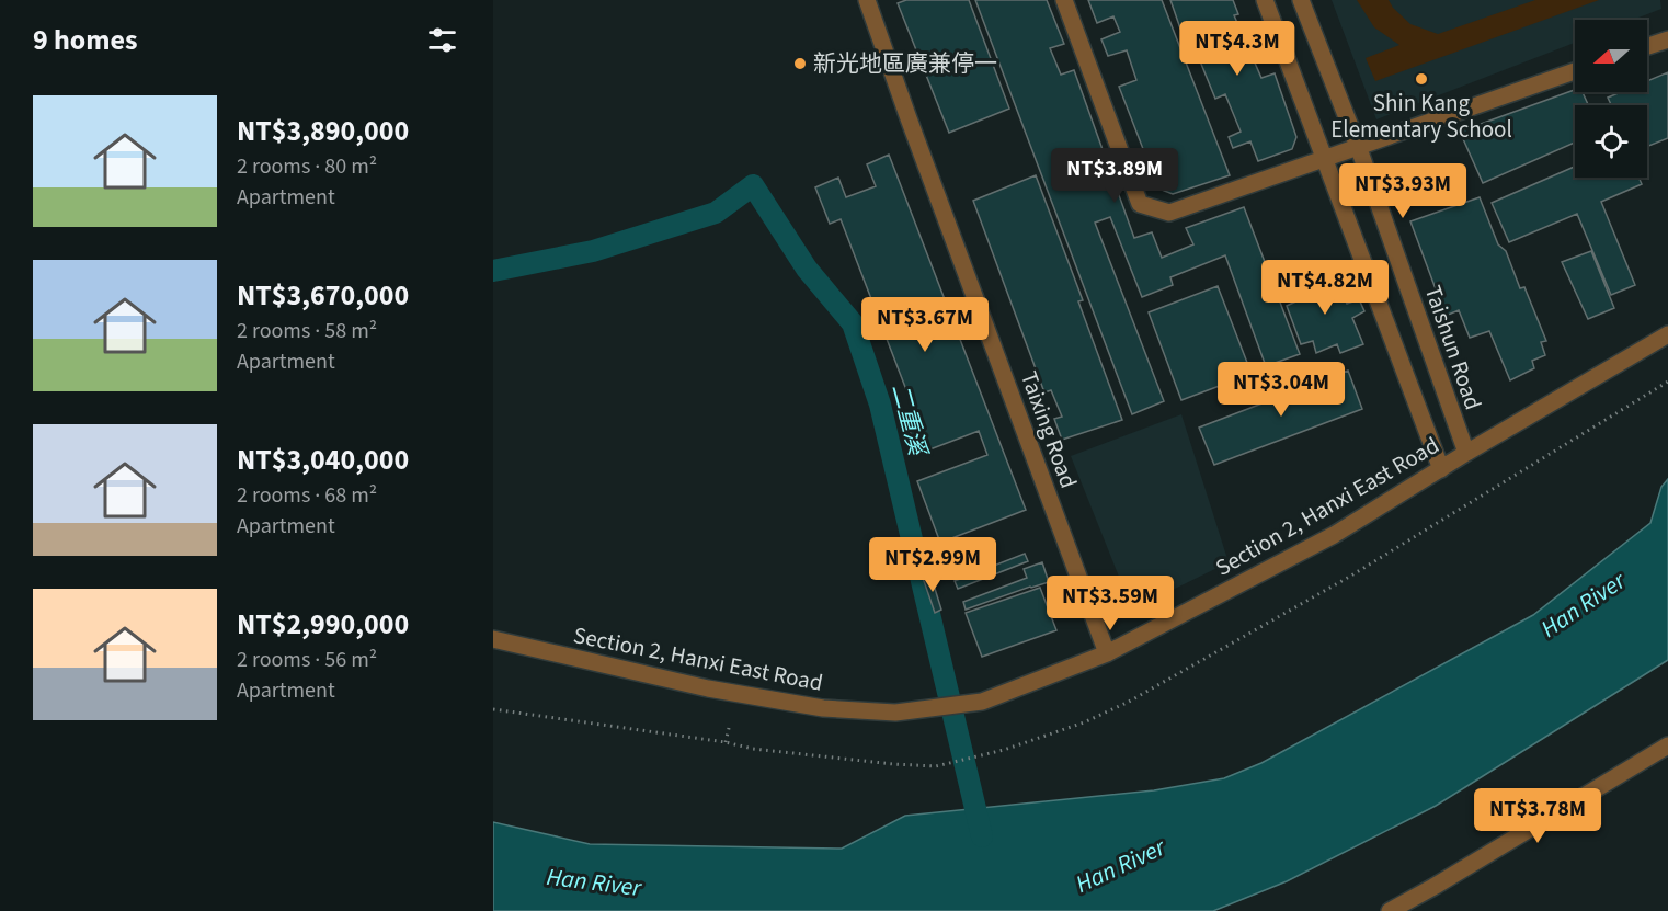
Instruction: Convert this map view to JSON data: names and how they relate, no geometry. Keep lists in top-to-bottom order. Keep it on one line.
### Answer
{"streets":{"street":["Taishun Road","Taixing Road","Section 2, Hanxi East Road"]},"crossings":[["Taishun Road","Section 2, Hanxi East Road"],["Taixing Road","Section 2, Hanxi East Road"]],"water":["二重溪","Han River"],"places":["新光地區廣兼停一","Shin Kang Elementary School"],"north":"left","page":{"heading":"9 homes","price":["NT$4.3M","NT$3.89M","NT$3.93M","NT$4.82M","NT$3.67M","NT$3.04M","NT$2.99M","NT$3.59M","NT$3.78M"],"list":[{"name":"NT$3,890,000","note":"2 rooms · 80 m² · Apartment"},{"name":"NT$3,670,000","note":"2 rooms · 58 m² · Apartment"},{"name":"NT$3,040,000","note":"2 rooms · 68 m² · Apartment"},{"name":"NT$2,990,000","note":"2 rooms · 56 m² · Apartment"}]}}
